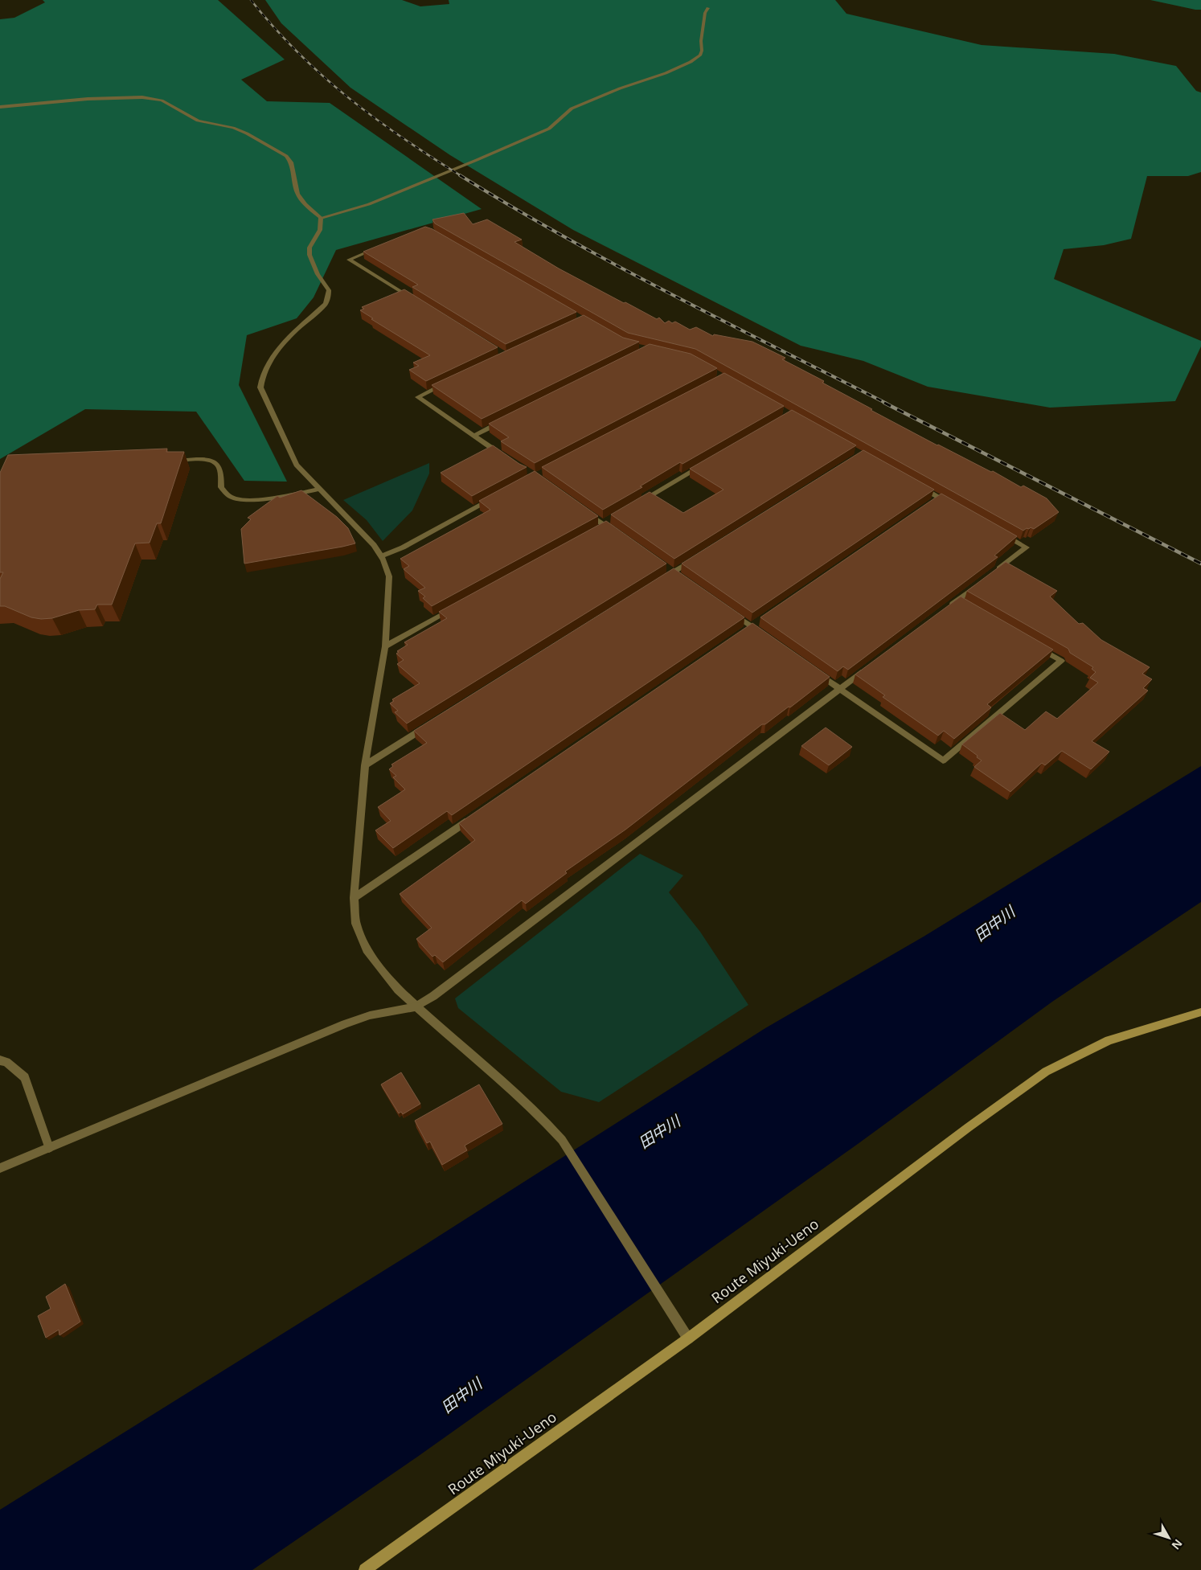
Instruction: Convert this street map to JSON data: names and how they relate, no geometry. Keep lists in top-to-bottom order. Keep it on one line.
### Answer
{"streets":{"main road":["Route Miyuki-Ueno"]},"water":["田中川"],"north":"bottom right"}
